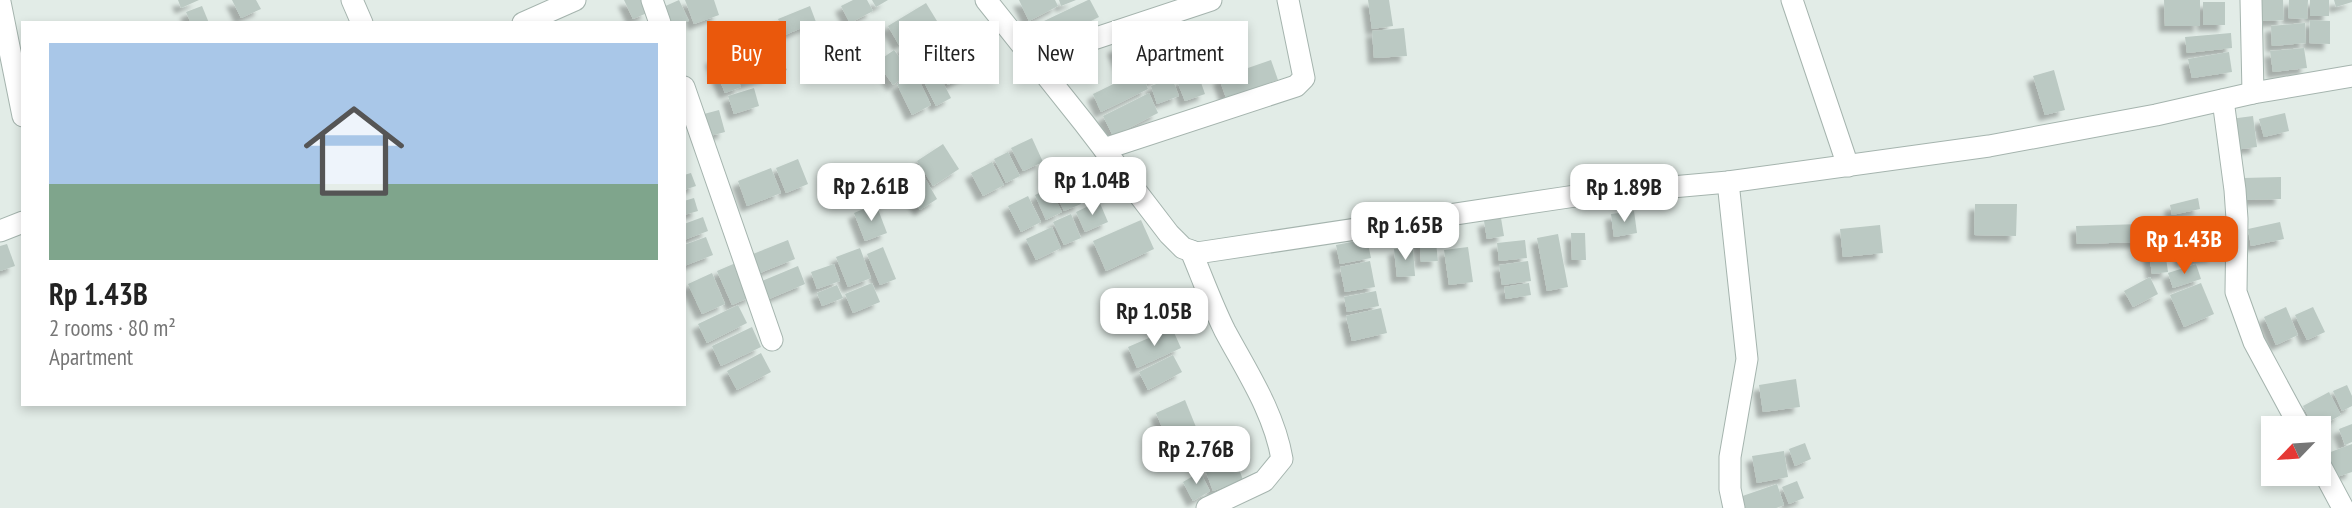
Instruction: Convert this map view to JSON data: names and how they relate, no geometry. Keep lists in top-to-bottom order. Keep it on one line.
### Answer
{"north":"bottom left","page":{"chip":["Buy","Rent","Filters","New","Apartment"],"list":[{"name":"Rp 1.43B","note":"2 rooms · 80 m² · Apartment"}],"price":["Rp 1.04B","Rp 2.61B","Rp 1.89B","Rp 1.65B","Rp 1.43B","Rp 1.05B","Rp 2.76B"]}}
